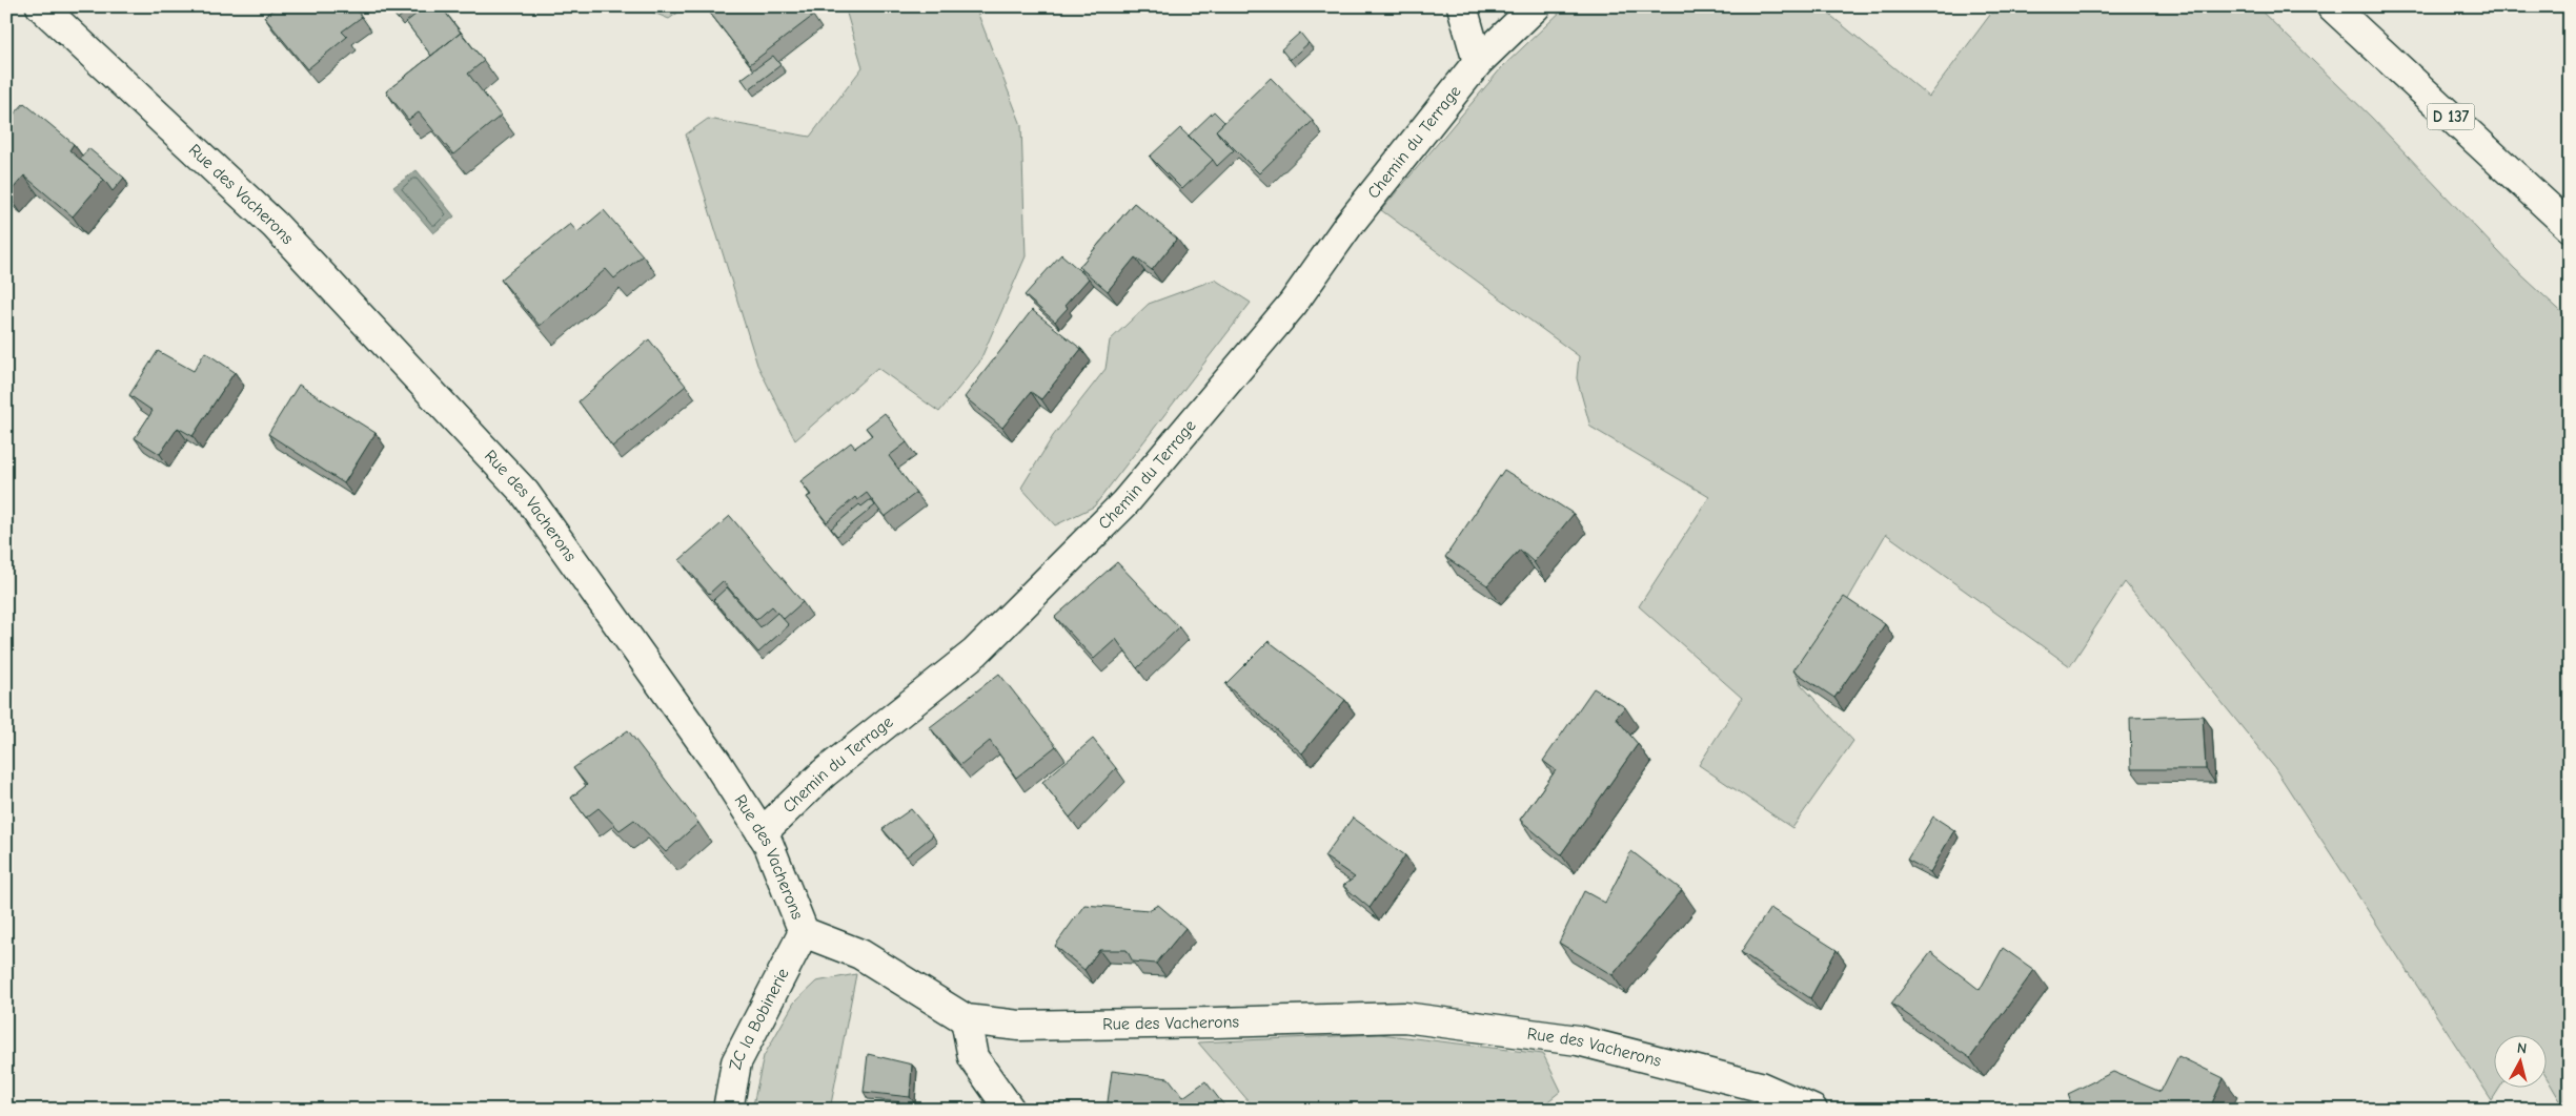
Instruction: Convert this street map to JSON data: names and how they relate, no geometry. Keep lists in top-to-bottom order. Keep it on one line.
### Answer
{"streets":{"street":["D 137","Chemin du Terrage","Rue des Vacherons","ZC la Bobinerie"]},"crossings":[["Chemin du Terrage","Rue des Vacherons"],["Rue des Vacherons","ZC la Bobinerie"]],"north":"top"}
